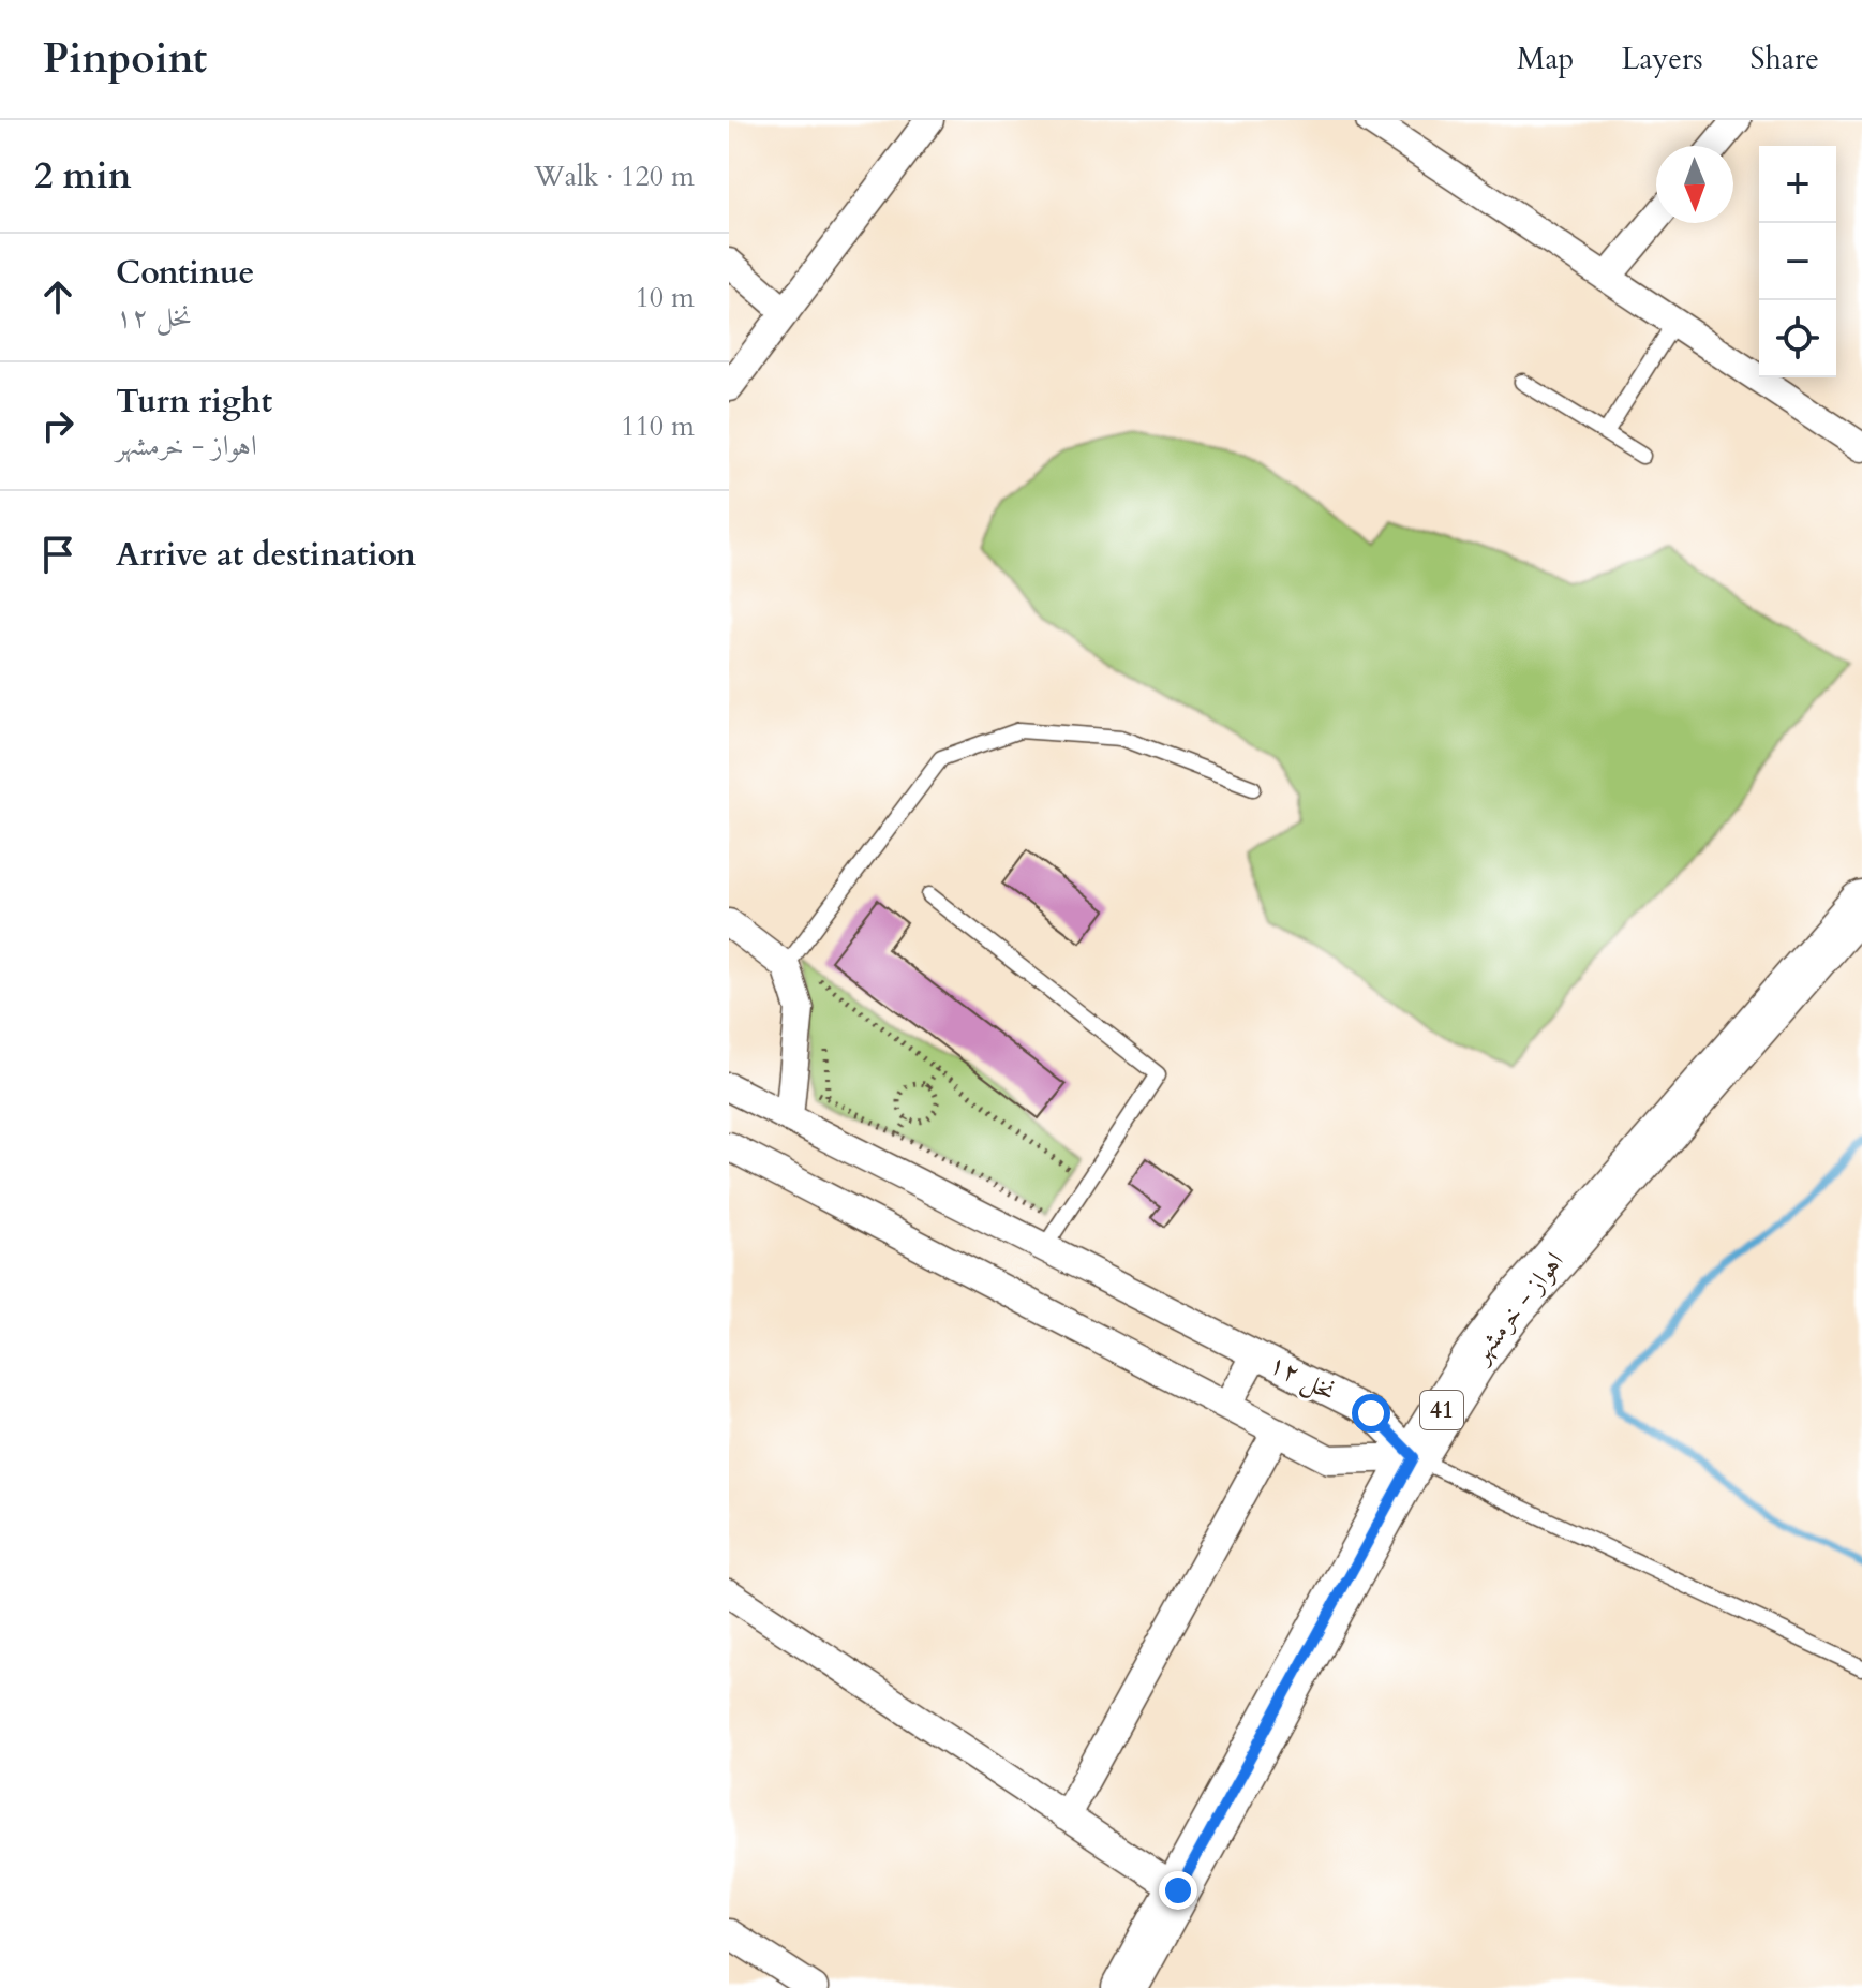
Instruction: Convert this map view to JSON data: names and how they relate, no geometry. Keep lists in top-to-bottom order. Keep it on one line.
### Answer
{"streets":{"main road":["اهواز - خرمشهر","41"],"street":["نخل ۱۲"]},"crossings":[["اهواز - خرمشهر","نخل ۱۲"]],"north":"bottom","page":{"header":"Pinpoint","nav":["Map","Layers","Share"],"heading":["2 min","Walk · 120 m"],"map_buttons":["+","−"],"list":[["Continue","نخل ۱۲","10 m"],["Turn right","اهواز - خرمشهر","110 m"],"Arrive at destination"]}}
